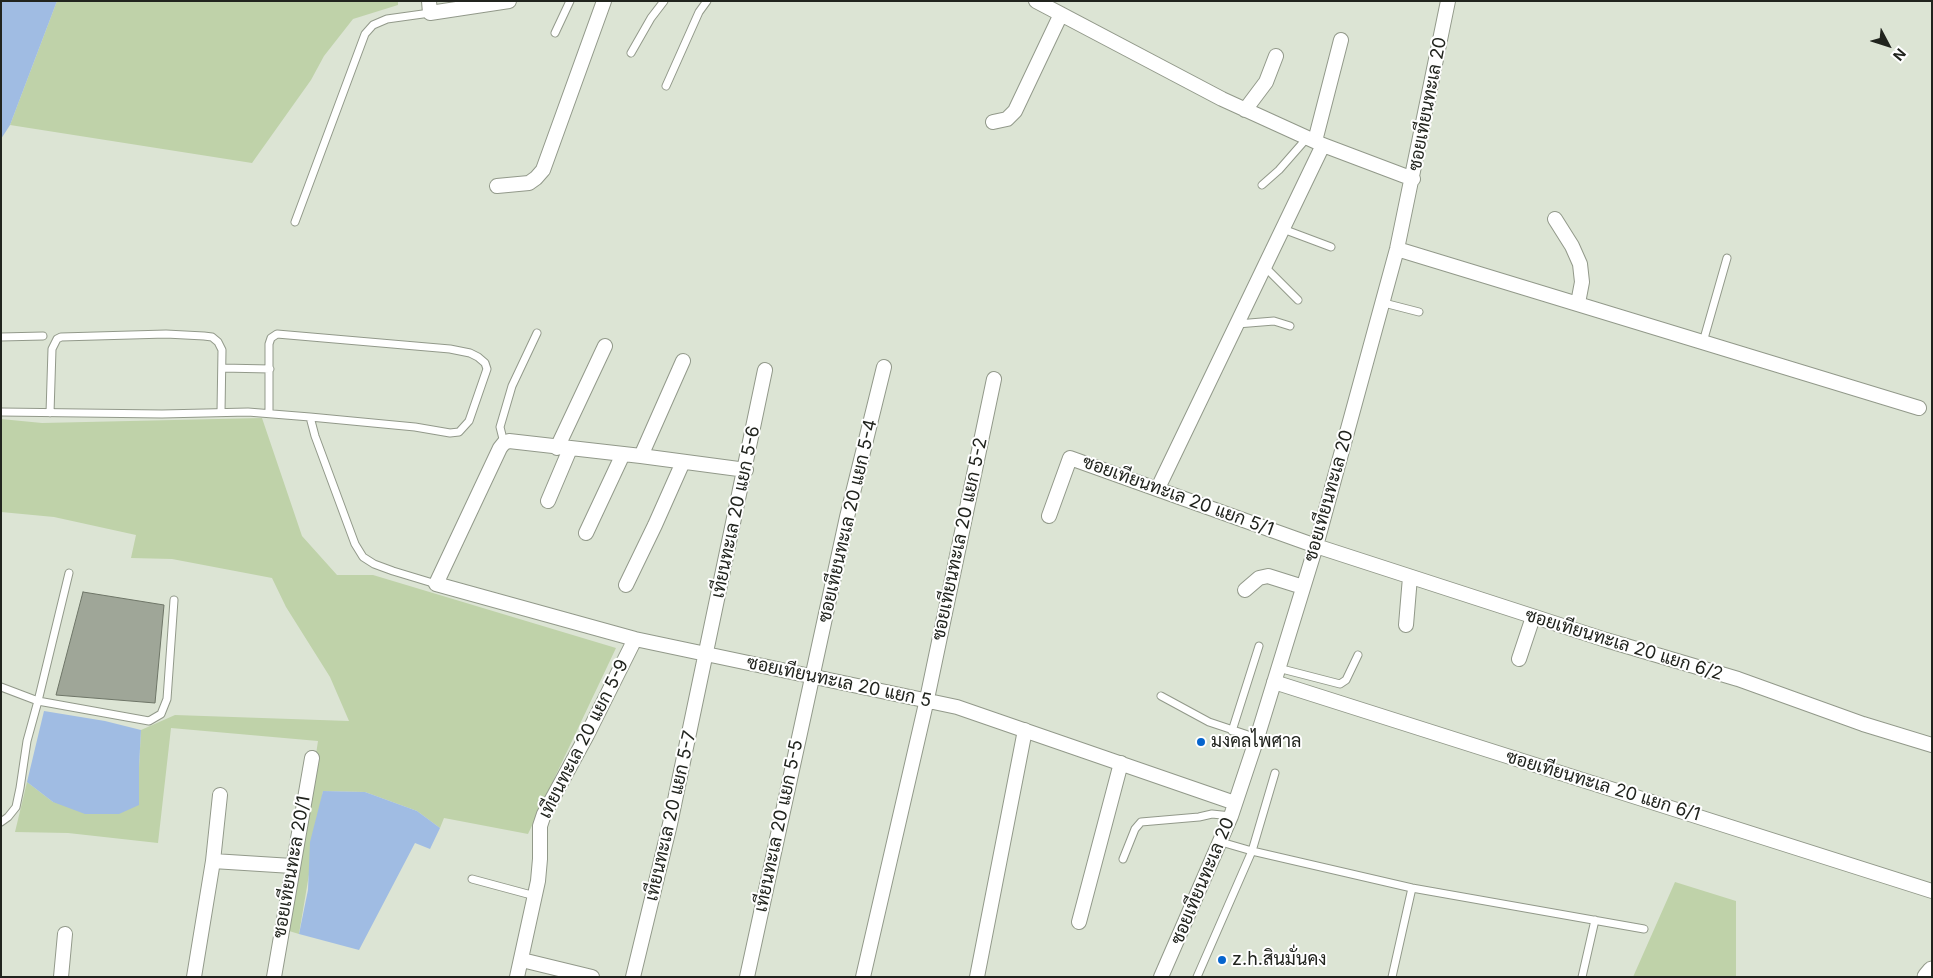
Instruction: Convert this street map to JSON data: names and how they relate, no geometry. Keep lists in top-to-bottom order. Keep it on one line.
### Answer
{"streets":{"street":["ซอยเทียนทะเล 20","ซอยเทียนทะเล 20 แยก 5/1","เทียนทะเล 20 แยก 5-6","ซอยเทียนทะเล 20 แยก 5-4","ซอยเทียนทะเล 20 แยก 5-2","ซอยเทียนทะเล 20 แยก 6/2","ซอยเทียนทะเล 20 แยก 5","เทียนทะเล 20 แยก 5-9","ซอยเทียนทะเล 20 แยก 6/1","เทียนทะเล 20 แยก 5-7","เทียนทะเล 20 แยก 5-5","ซอยเทียนทะล 20/1"]},"crossings":[["ซอยเทียนทะเล 20","ซอยเทียนทะเล 20 แยก 5/1"],["ซอยเทียนทะเล 20","ซอยเทียนทะเล 20 แยก 6/2"],["ซอยเทียนทะเล 20","ซอยเทียนทะเล 20 แยก 5"],["ซอยเทียนทะเล 20","ซอยเทียนทะเล 20 แยก 6/1"],["ซอยเทียนทะเล 20 แยก 5/1","ซอยเทียนทะเล 20 แยก 6/2"],["เทียนทะเล 20 แยก 5-6","ซอยเทียนทะเล 20 แยก 5"],["เทียนทะเล 20 แยก 5-6","เทียนทะเล 20 แยก 5-7"],["ซอยเทียนทะเล 20 แยก 5-4","ซอยเทียนทะเล 20 แยก 5"],["ซอยเทียนทะเล 20 แยก 5-4","เทียนทะเล 20 แยก 5-5"],["ซอยเทียนทะเล 20 แยก 5-2","ซอยเทียนทะเล 20 แยก 5"],["ซอยเทียนทะเล 20 แยก 5","เทียนทะเล 20 แยก 5-9"],["ซอยเทียนทะเล 20 แยก 5","เทียนทะเล 20 แยก 5-7"],["ซอยเทียนทะเล 20 แยก 5","เทียนทะเล 20 แยก 5-5"]],"places":["มงคลไพศาล","z.h.สินมั่นคง"],"north":"bottom right"}
